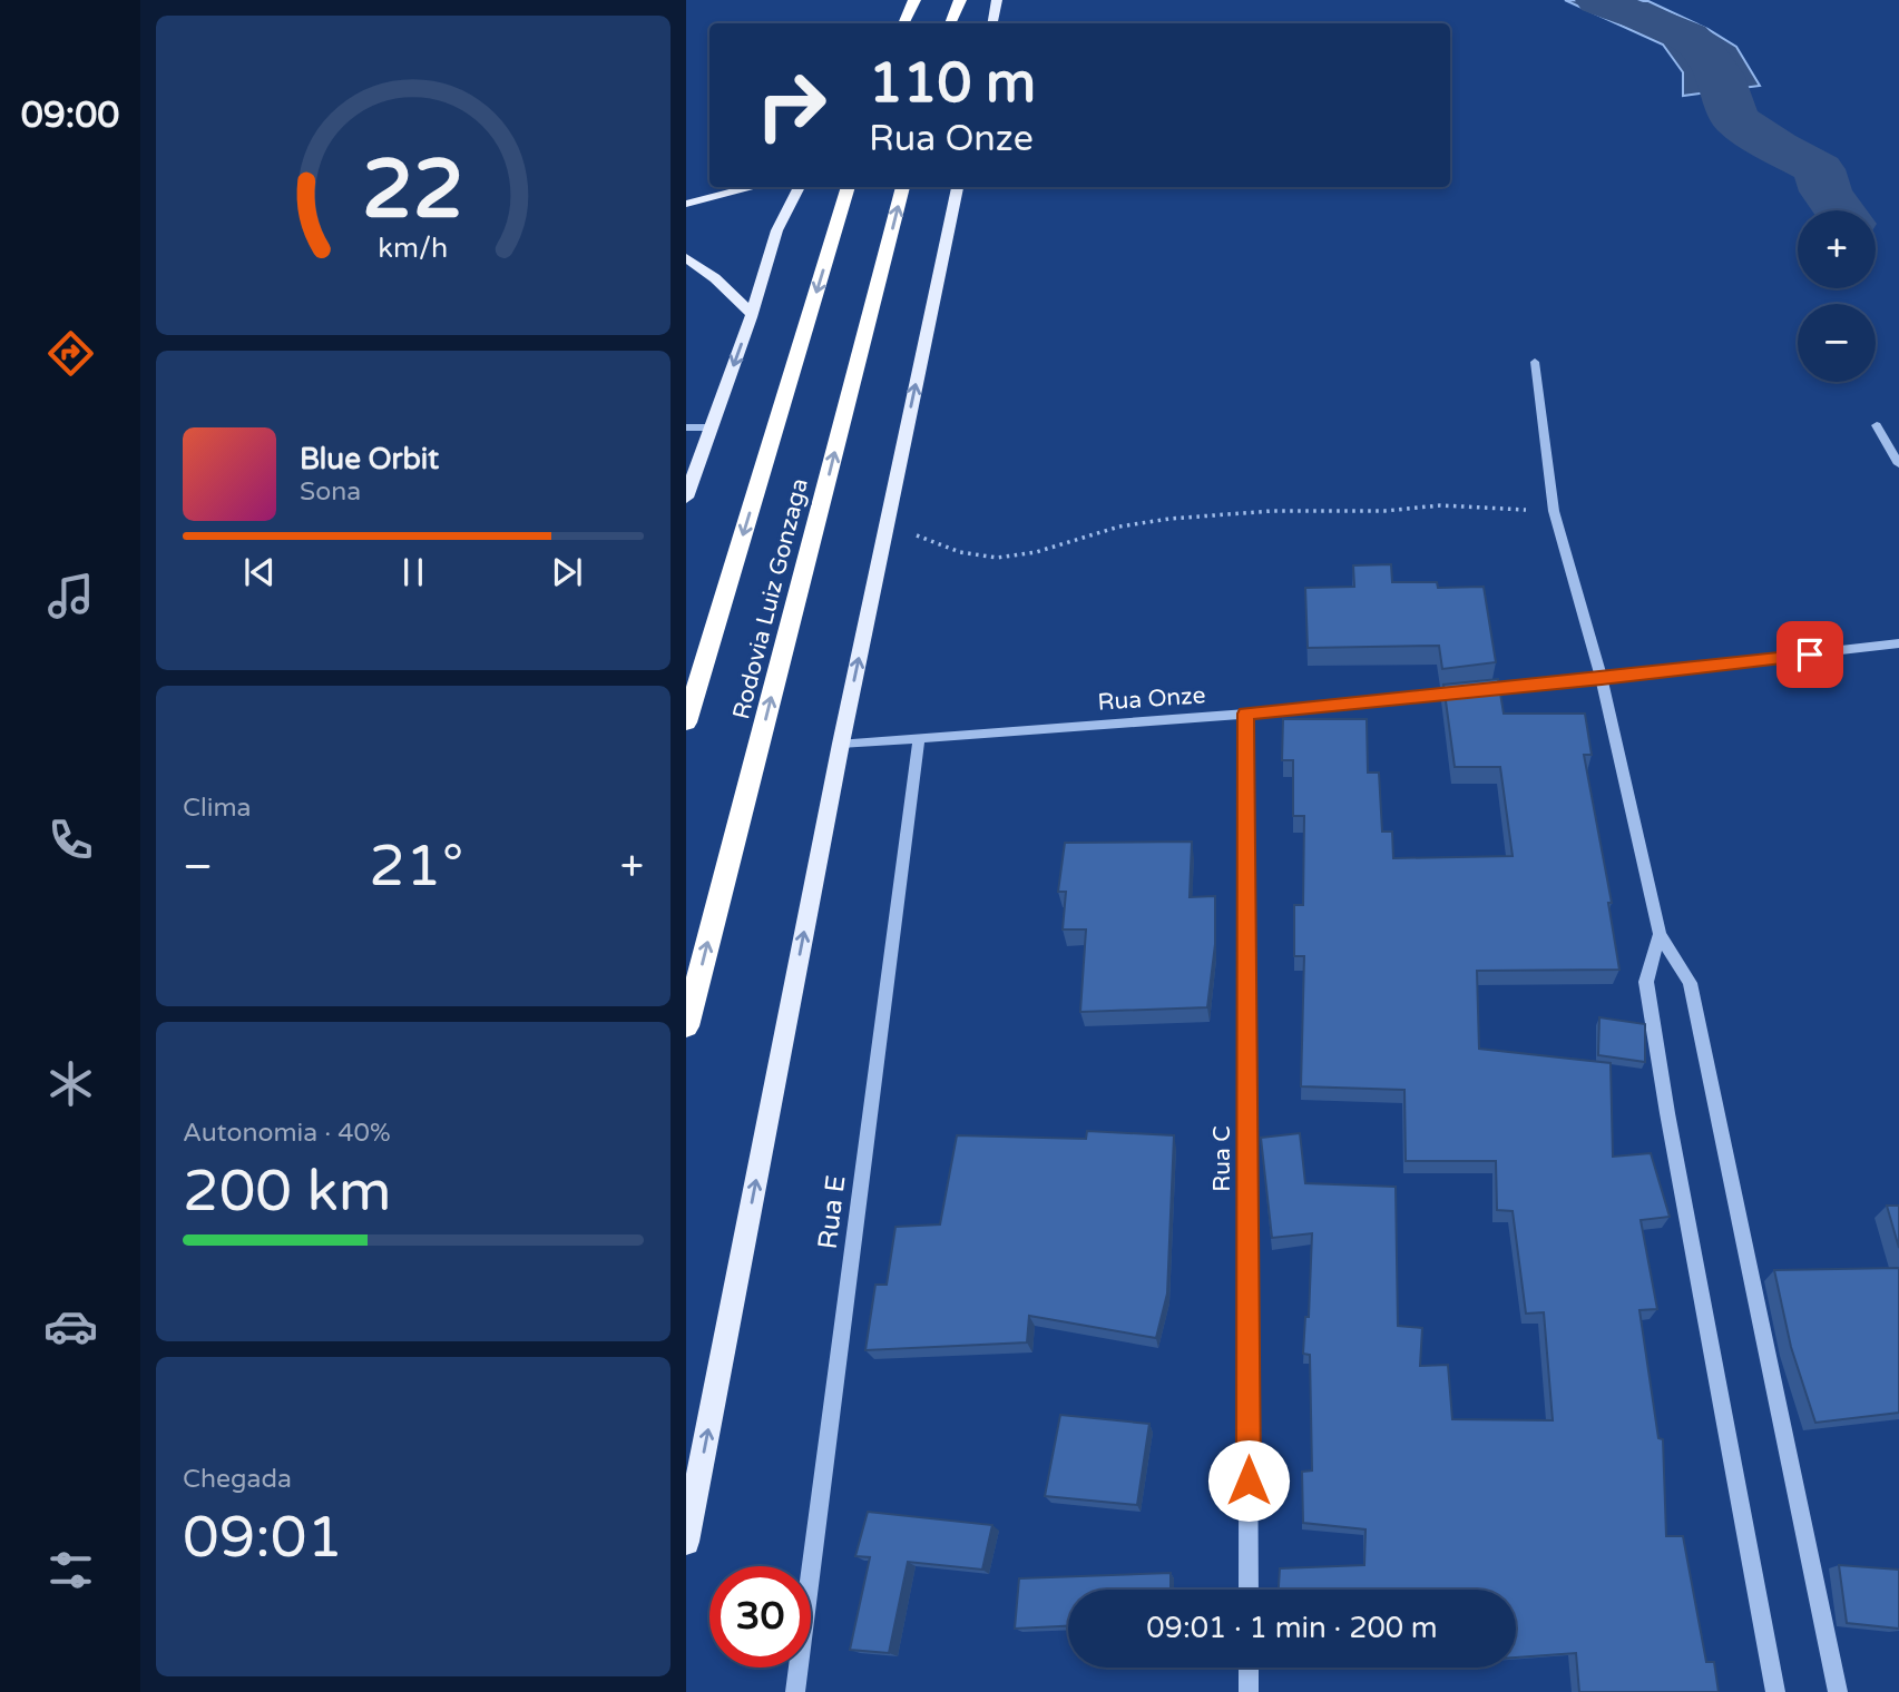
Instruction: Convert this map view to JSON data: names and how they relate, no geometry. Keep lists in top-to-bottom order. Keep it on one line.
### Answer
{"streets":{"highway":["Rodovia Luiz Gonzaga"],"street":["Rua Onze","Rua C","Rua E"]},"crossings":[["Rua Onze","Rua C"],["Rua Onze","Rua E"]],"page":{"tabs":"09:00","turn":["110 m","Rua Onze"],"map_buttons":["+","−"],"song":["Blue Orbit","Sona"],"tile":["Clima",["Autonomia · 40%","200 km"],["Chegada","09:01"]],"heat":["−","21°","+"],"limit":"30","trip":"09:01 · 1 min · 200 m","gauge":["22","km/h"]}}
